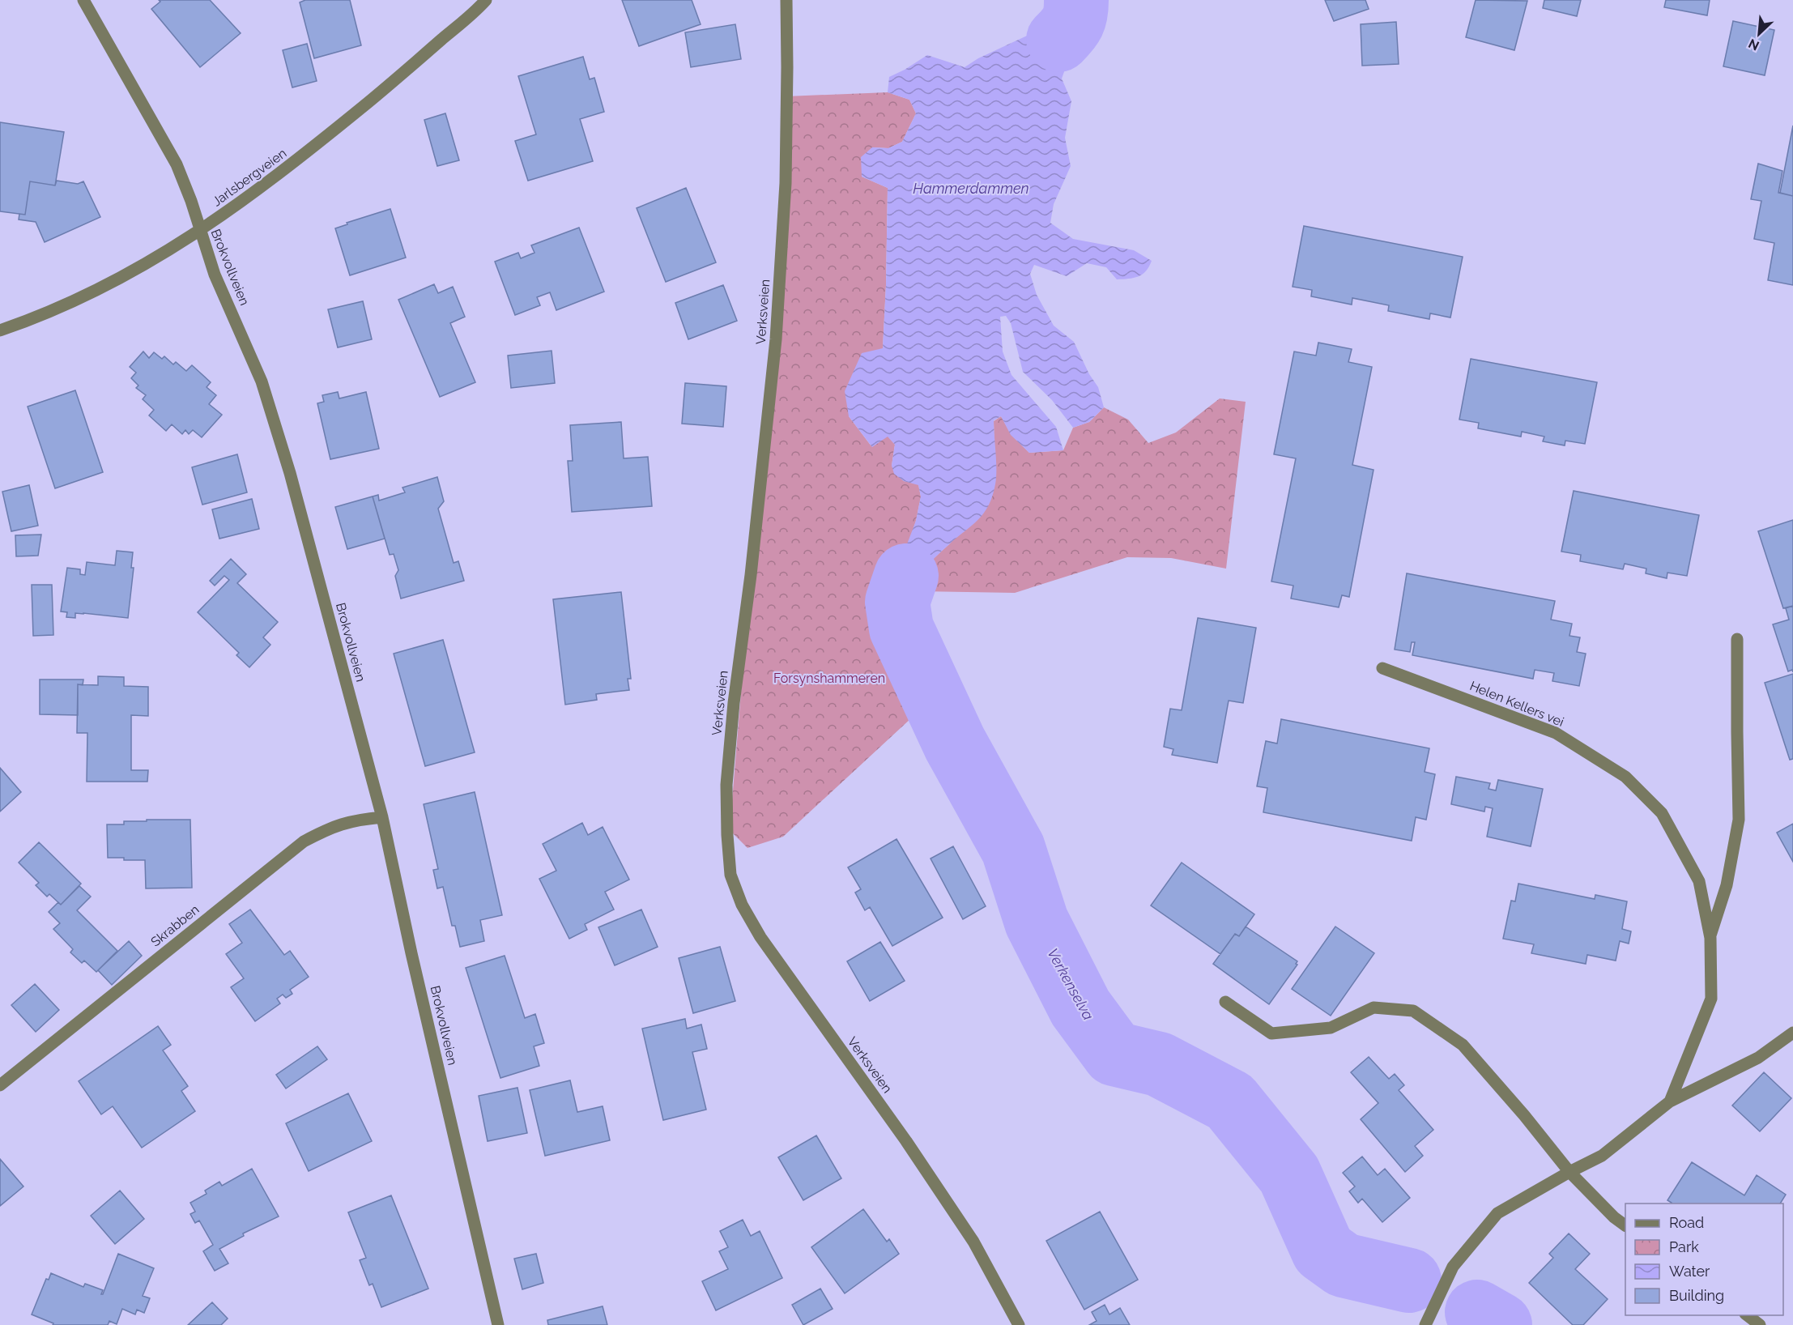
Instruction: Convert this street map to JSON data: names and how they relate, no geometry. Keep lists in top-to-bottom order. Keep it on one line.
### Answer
{"streets":{"street":["Jarlsbergveien","Brokvollveien","Verksveien","Helen Kellers vei","Skrabben"]},"crossings":[["Jarlsbergveien","Brokvollveien"],["Brokvollveien","Skrabben"]],"water":["Hammerdammen","Verkenselva"],"parks":["Forsynshammeren"],"legend":["Road","Park","Water","Building"],"north":"bottom left"}
